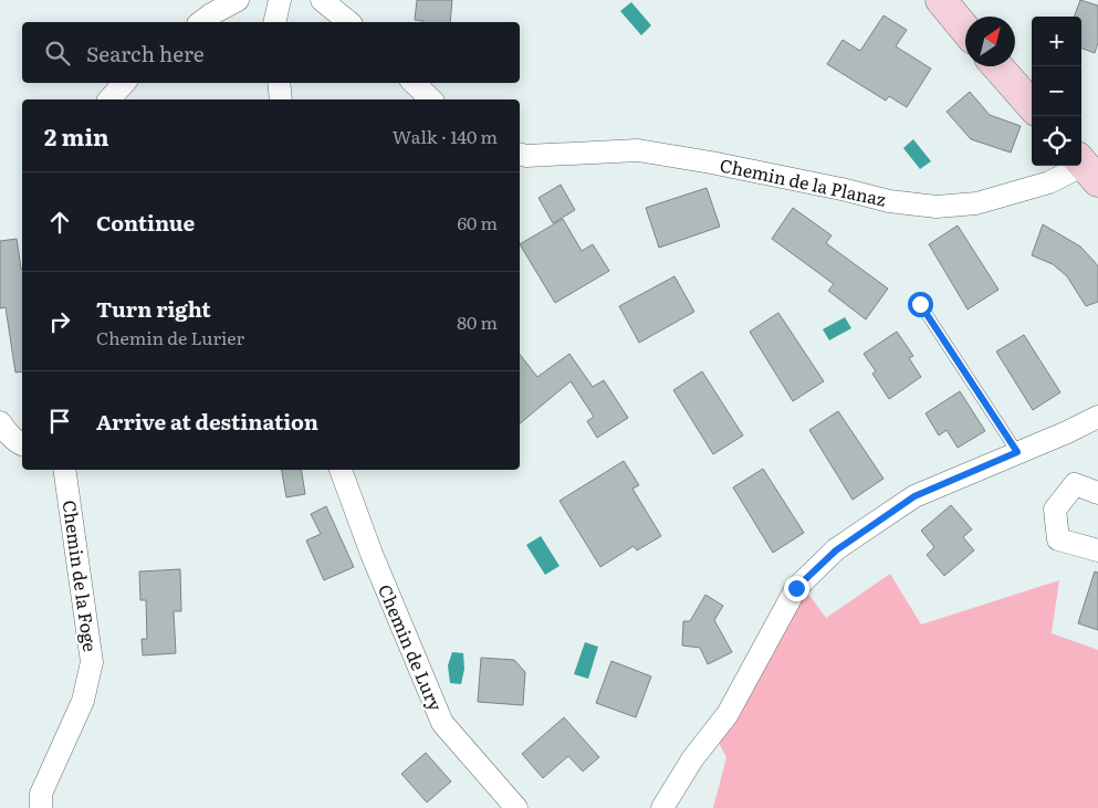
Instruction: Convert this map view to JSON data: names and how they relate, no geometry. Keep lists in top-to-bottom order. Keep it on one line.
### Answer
{"streets":{"street":["Chemin de la Planaz","Chemin de la Foge","Chemin de Lury"]},"north":"top right","page":{"map_buttons":["+","−"],"search":"Search here","heading":["2 min","Walk · 140 m"],"list":[["Continue","60 m"],["Turn right","Chemin de Lurier","80 m"],"Arrive at destination"]}}
